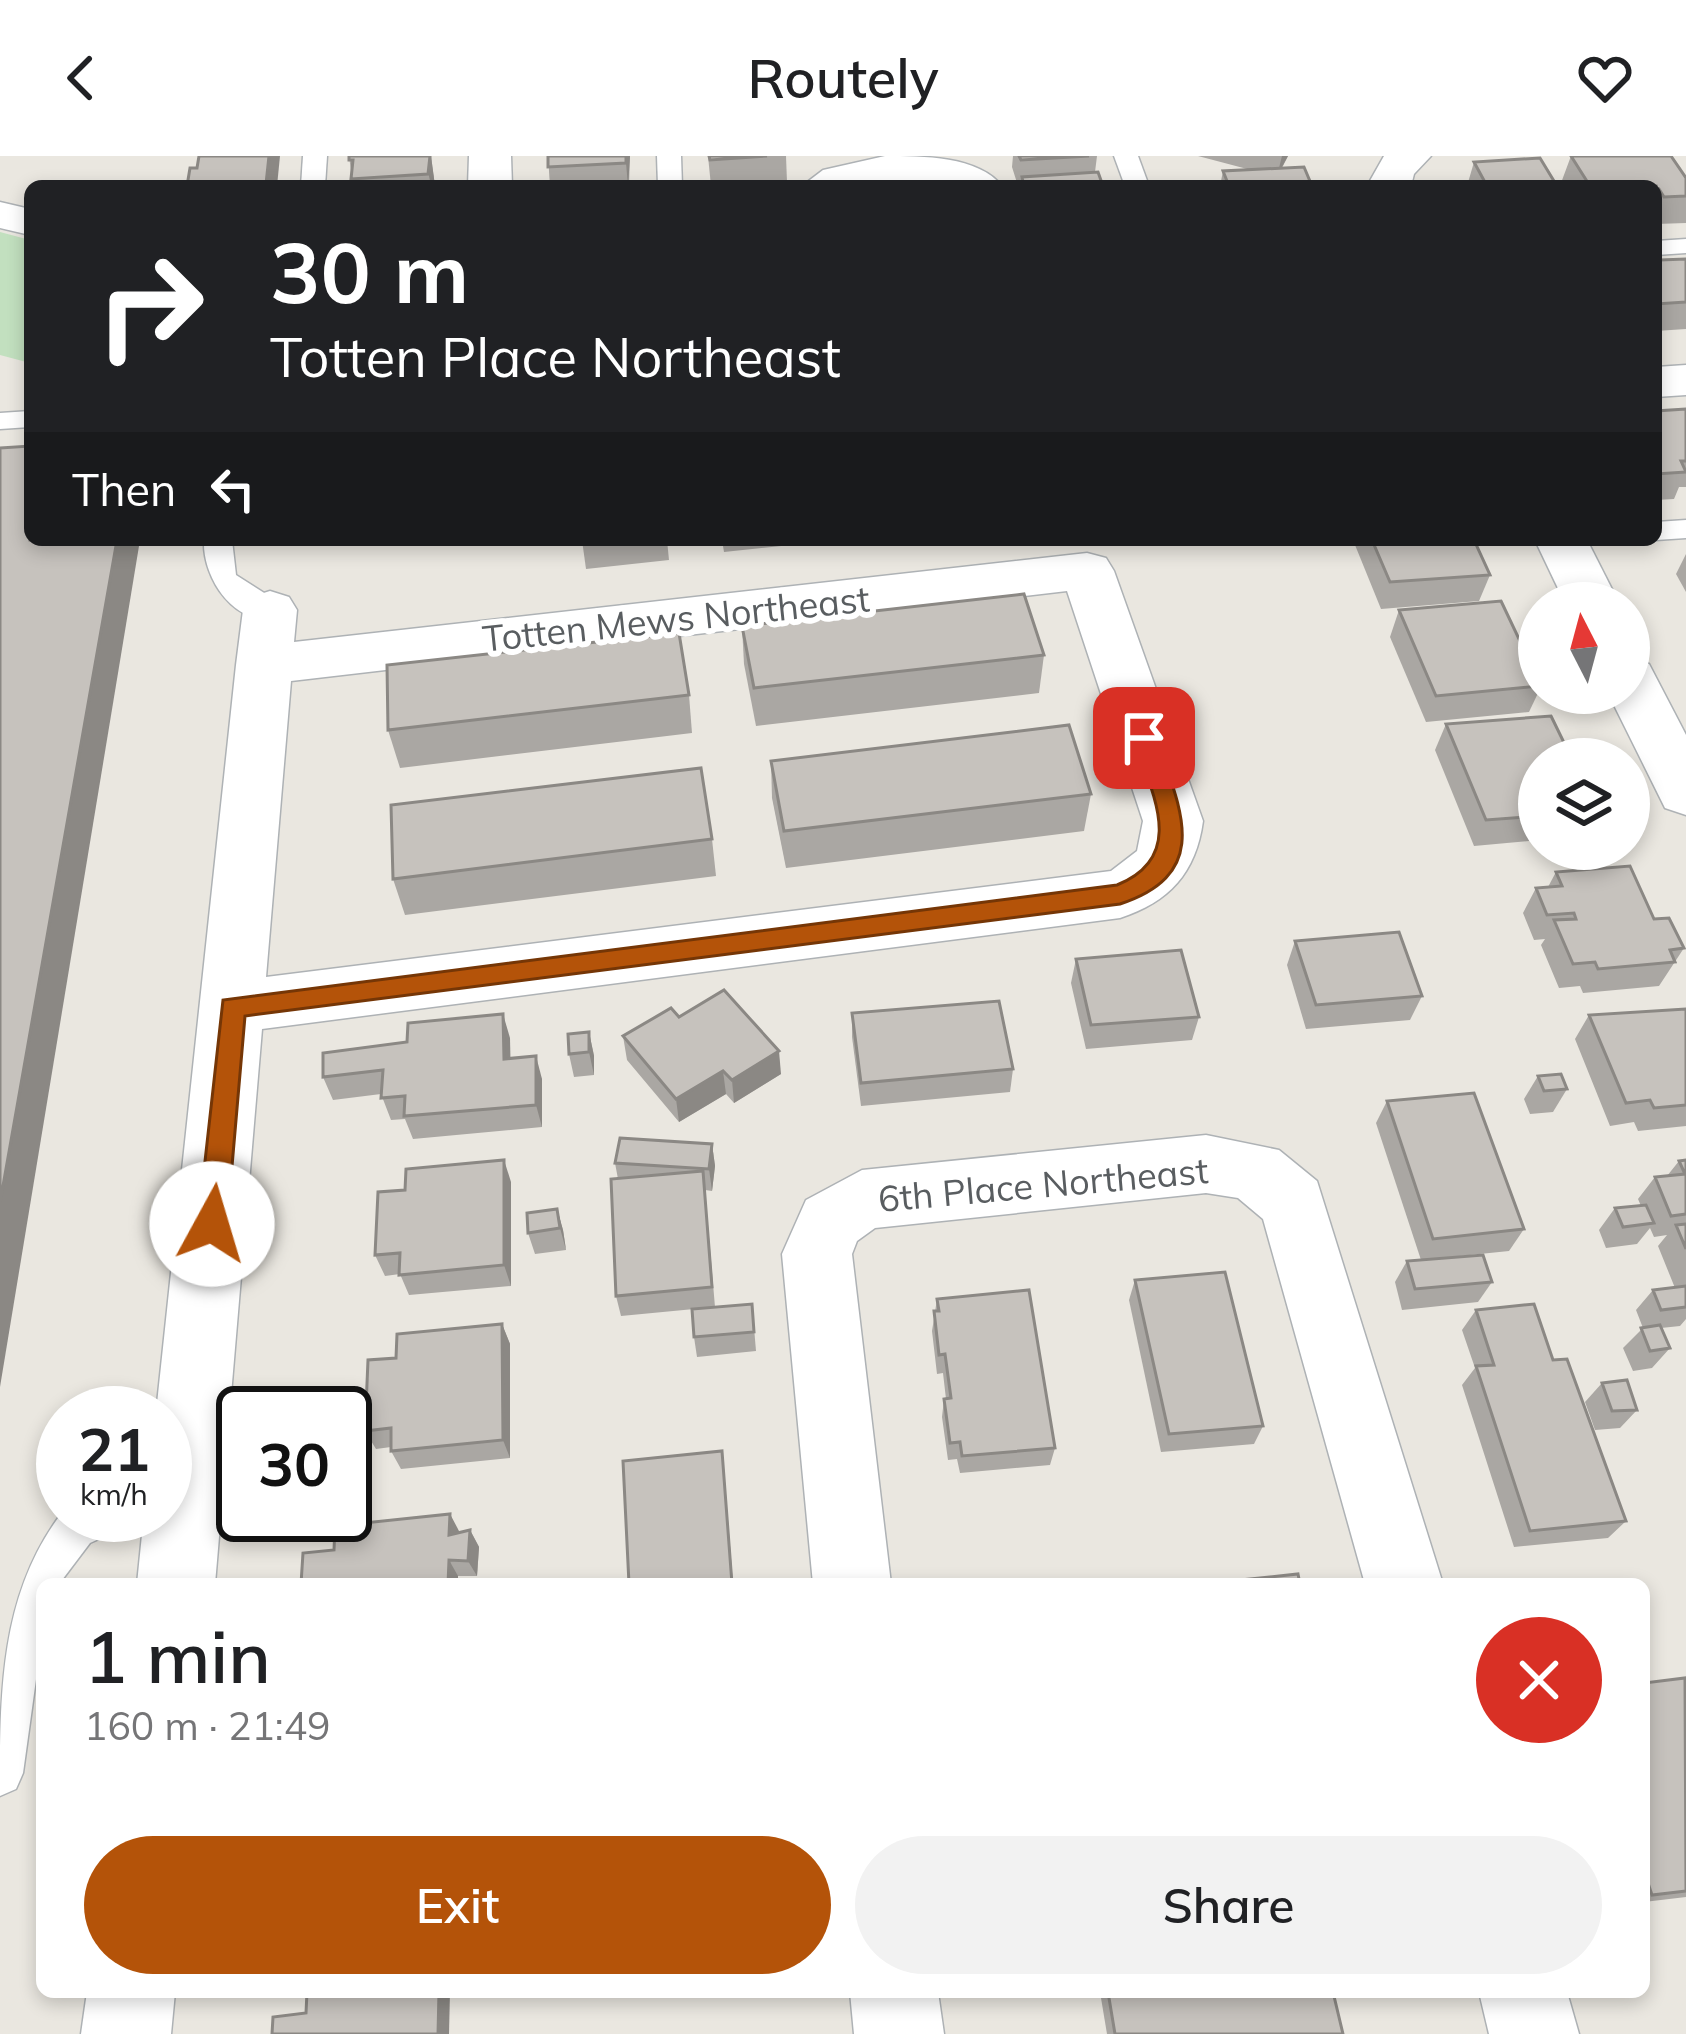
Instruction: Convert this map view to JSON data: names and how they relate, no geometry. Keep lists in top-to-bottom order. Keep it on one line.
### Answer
{"streets":{"street":["Totten Mews Northeast","6th Place Northeast"]},"north":"top","page":{"header":"Routely","turn":["30 m","Totten Place Northeast"],"then":"Then","speed":"21 km/h","limit":"30","heading":["1 min","160 m · 21:49"],"buttons":["Exit","Share"]}}
